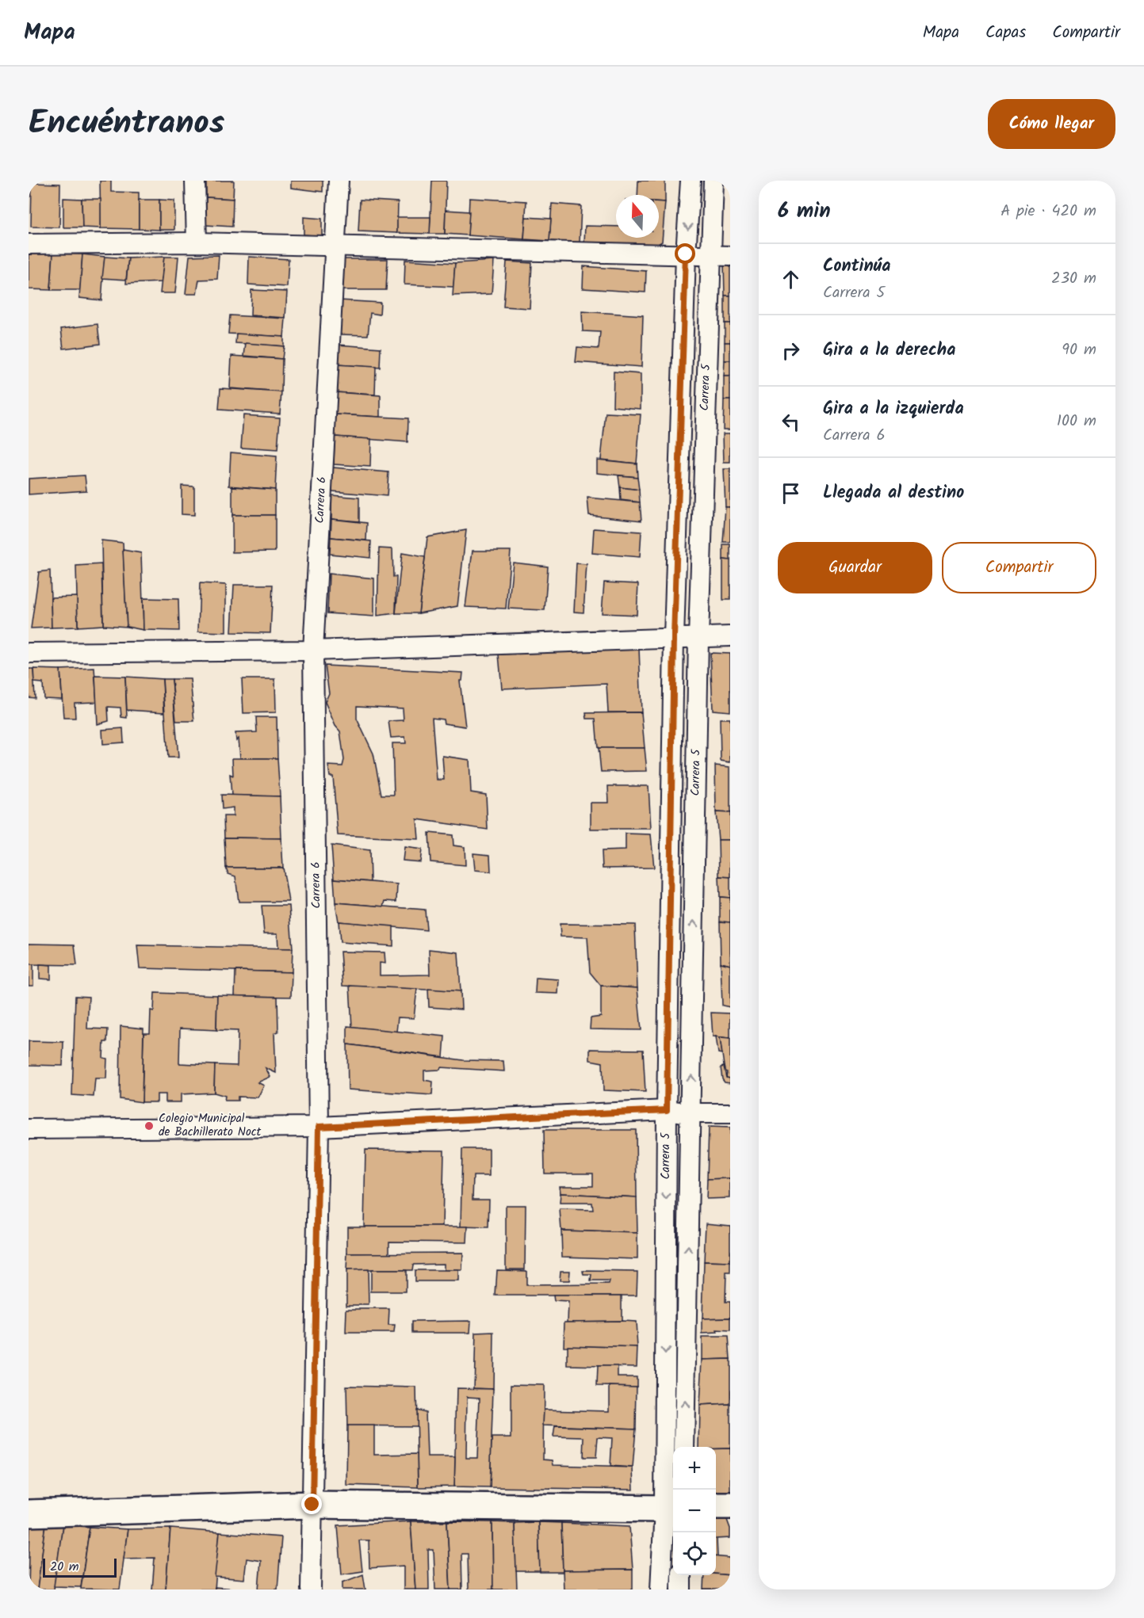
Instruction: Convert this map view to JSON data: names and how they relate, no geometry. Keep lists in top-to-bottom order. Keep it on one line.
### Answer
{"streets":{"street":["Carrera 5","Carrera 6"]},"places":["Colegio Municipal de Bachillerato Noct"],"scale_bar":"20 m","north":"top","page":{"header":"Mapa","nav":["Mapa","Capas","Compartir"],"title":"Encuéntranos","buttons":["Cómo llegar",["Guardar","Compartir"]],"heading":["6 min","A pie · 420 m"],"list":[["Continúa","Carrera 5","230 m"],["Gira a la derecha","90 m"],["Gira a la izquierda","Carrera 6","100 m"],"Llegada al destino"],"map_buttons":["+","−"],"scale":"20 m"}}
